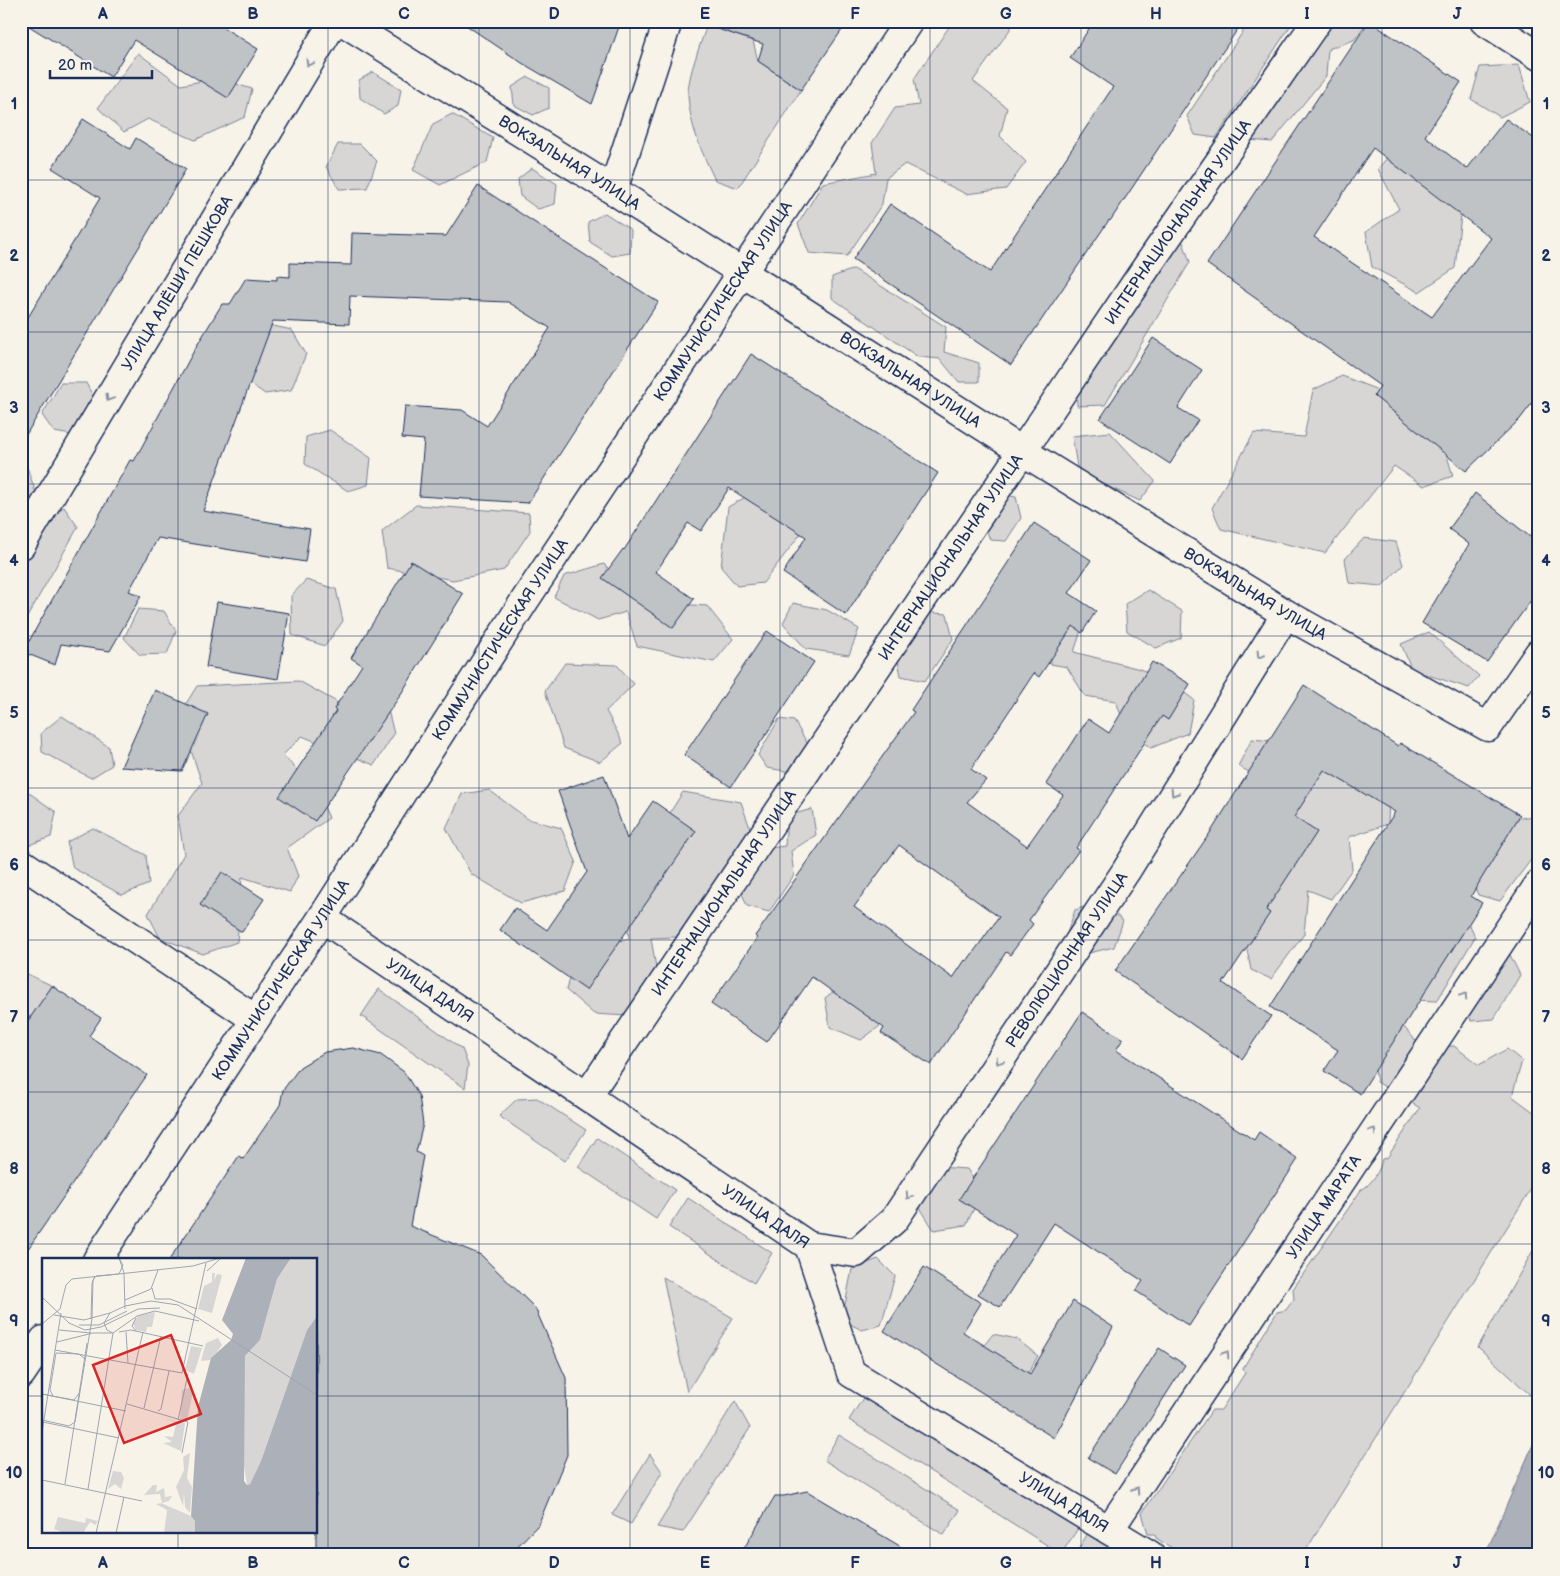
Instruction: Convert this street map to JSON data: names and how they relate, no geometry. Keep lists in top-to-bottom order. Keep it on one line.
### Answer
{"streets":{"street":["ВОКЗАЛЬНАЯ УЛИЦА","ИНТЕРНАЦИОНАЛЬНАЯ УЛИЦА","УЛИЦА АЛЁШИ ПЕШКОВА","КОММУНИСТИЧЕСКАЯ УЛИЦА","РЕВОЛЮЦИОННАЯ УЛИЦА","УЛИЦА ДАЛЯ","УЛИЦА МАРАТА"]},"crossings":[["ВОКЗАЛЬНАЯ УЛИЦА","ИНТЕРНАЦИОНАЛЬНАЯ УЛИЦА"],["ВОКЗАЛЬНАЯ УЛИЦА","КОММУНИСТИЧЕСКАЯ УЛИЦА"],["ВОКЗАЛЬНАЯ УЛИЦА","РЕВОЛЮЦИОННАЯ УЛИЦА"],["ИНТЕРНАЦИОНАЛЬНАЯ УЛИЦА","УЛИЦА ДАЛЯ"],["КОММУНИСТИЧЕСКАЯ УЛИЦА","УЛИЦА ДАЛЯ"],["РЕВОЛЮЦИОННАЯ УЛИЦА","УЛИЦА ДАЛЯ"],["УЛИЦА ДАЛЯ","УЛИЦА МАРАТА"]],"one_way":["УЛИЦА АЛЁШИ ПЕШКОВА","РЕВОЛЮЦИОННАЯ УЛИЦА","УЛИЦА МАРАТА"],"scale_bar":"20 m","grid":{"columns":["A","B","C","D","E","F","G","H","I","J"],"rows":["1","2","3","4","5","6","7","8","9","10"]}}
